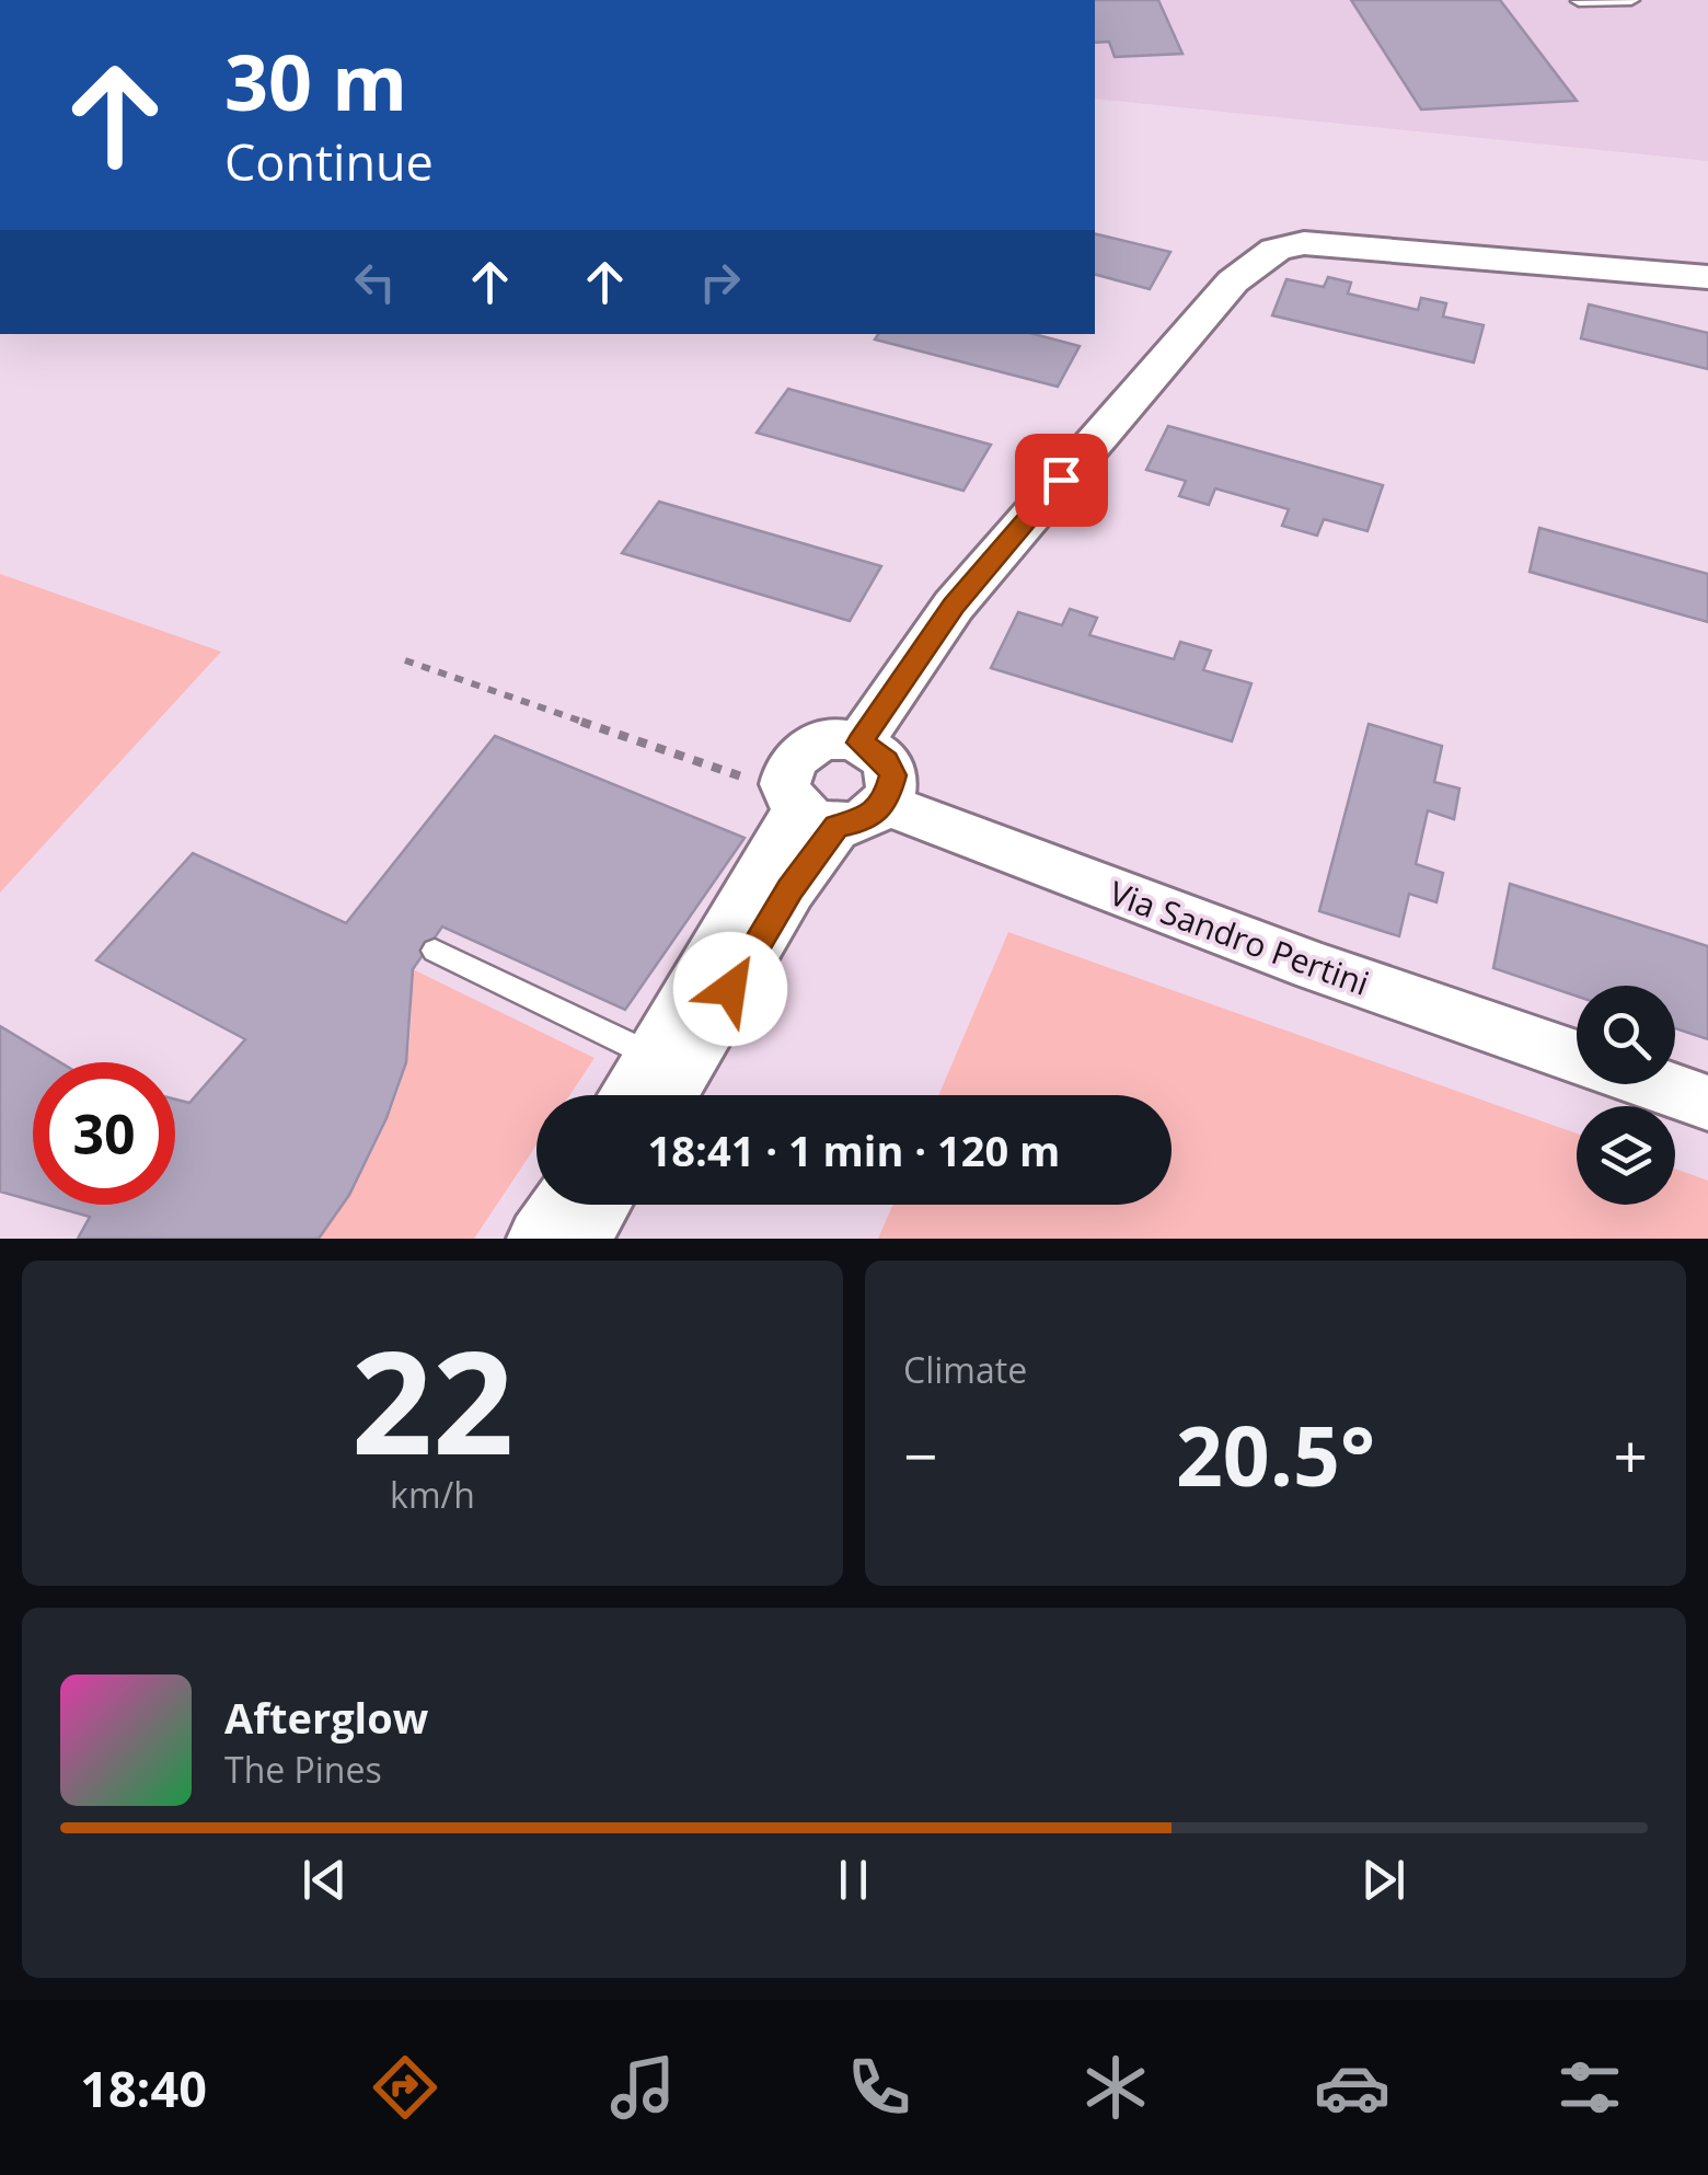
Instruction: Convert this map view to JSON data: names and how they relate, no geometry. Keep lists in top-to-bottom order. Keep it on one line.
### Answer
{"streets":{"street":["Via Sandro Pertini"]},"page":{"turn":["30 m","Continue"],"limit":"30","trip":"18:41 · 1 min · 120 m","tile":[["22","km/h"],"Climate"],"heat":["−","20.5°","+"],"song":["Afterglow","The Pines"],"tabs":"18:40"}}
